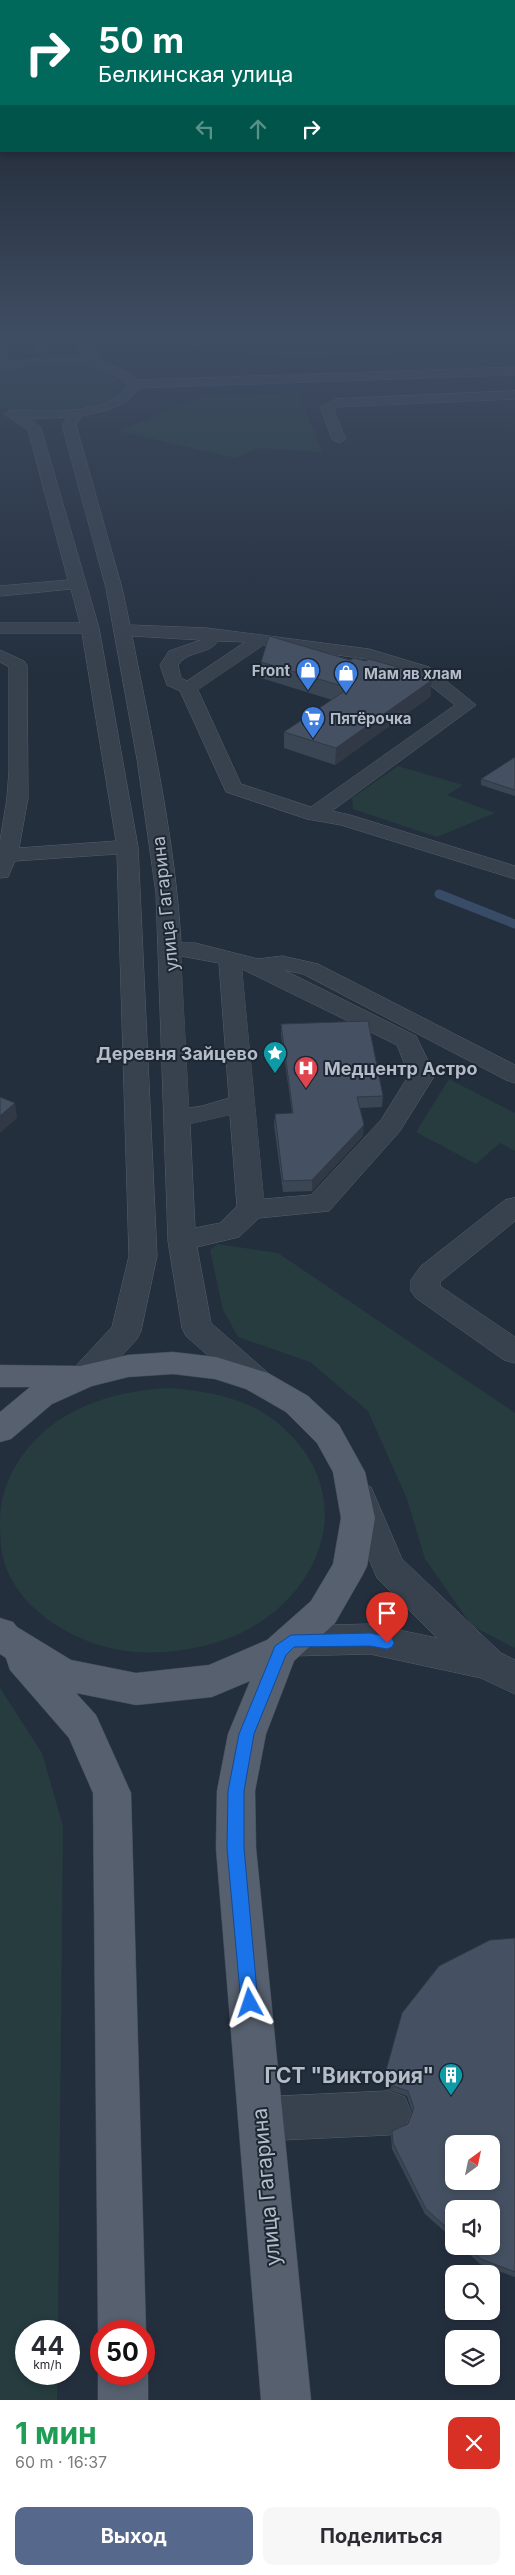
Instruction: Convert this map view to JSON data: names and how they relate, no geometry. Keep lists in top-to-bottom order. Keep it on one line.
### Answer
{"streets":{"main road":["улица Гагарина"]},"places":{"shop":["Front","Мам яв хлам"],"supermarket":["Пятёрочка"],"place":["Деревня Зайцево"],"hospital":["Медцентр Астро"],"building":["ГСТ \"Виктория\""]},"north":"top right","page":{"turn":["50 m","Белкинская улица"],"speed":"44 km/h","limit":"50","heading":["1 мин","60 m · 16:37"],"buttons":["Выход","Поделиться"]}}
